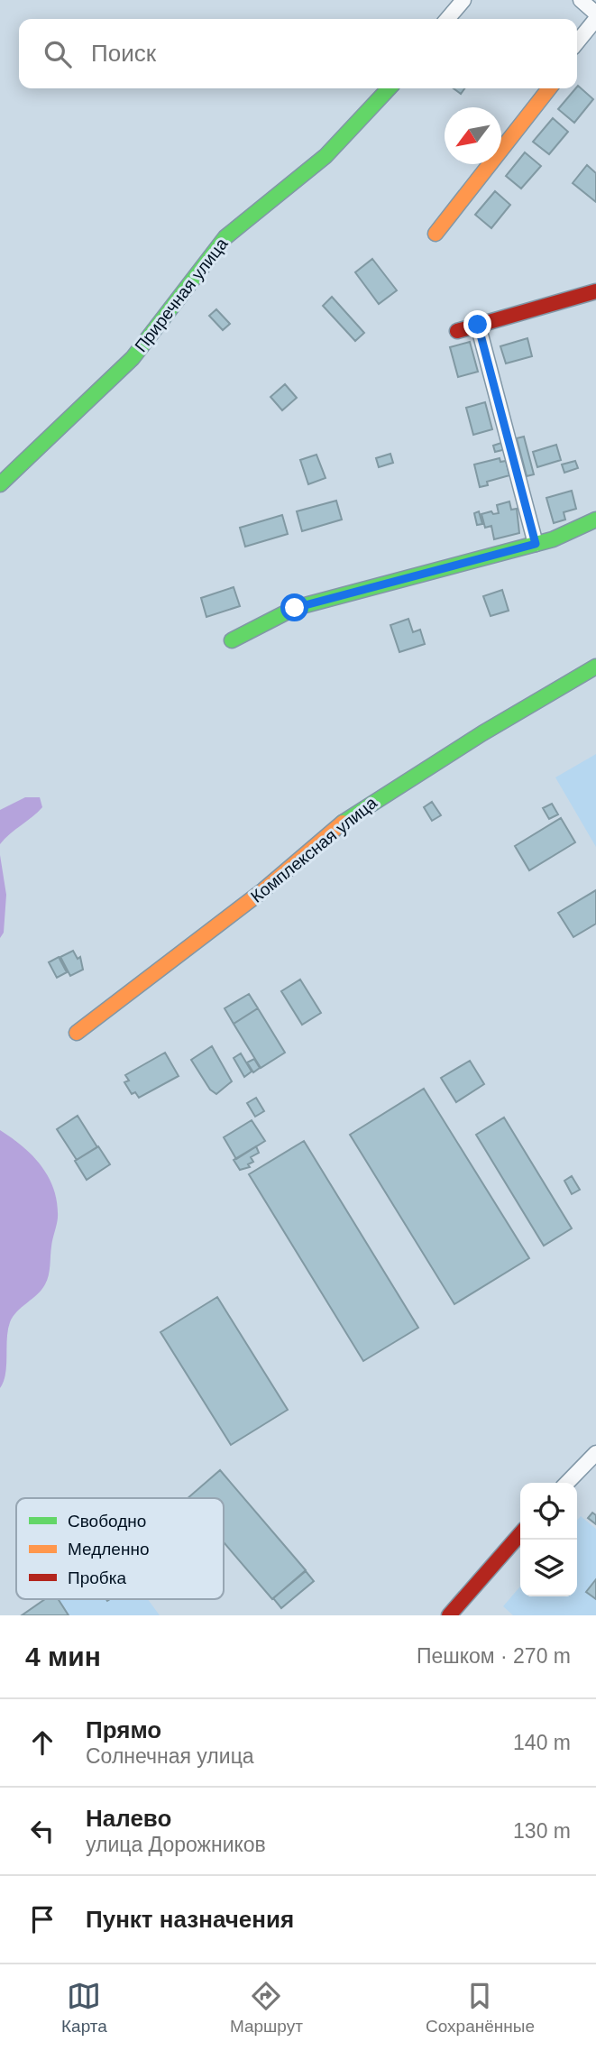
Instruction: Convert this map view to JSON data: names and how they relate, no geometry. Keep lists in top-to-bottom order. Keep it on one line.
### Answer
{"streets":{"street":["Приречная улица","Комплексная улица"]},"legend":["Свободно","Медленно","Пробка"],"north":"bottom left","page":{"search":"Поиск","heading":["4 мин","Пешком · 270 m"],"list":[["Прямо","Солнечная улица","140 m"],["Налево","улица Дорожников","130 m"],"Пункт назначения"],"nav":["Карта","Маршрут","Сохранённые"]}}
